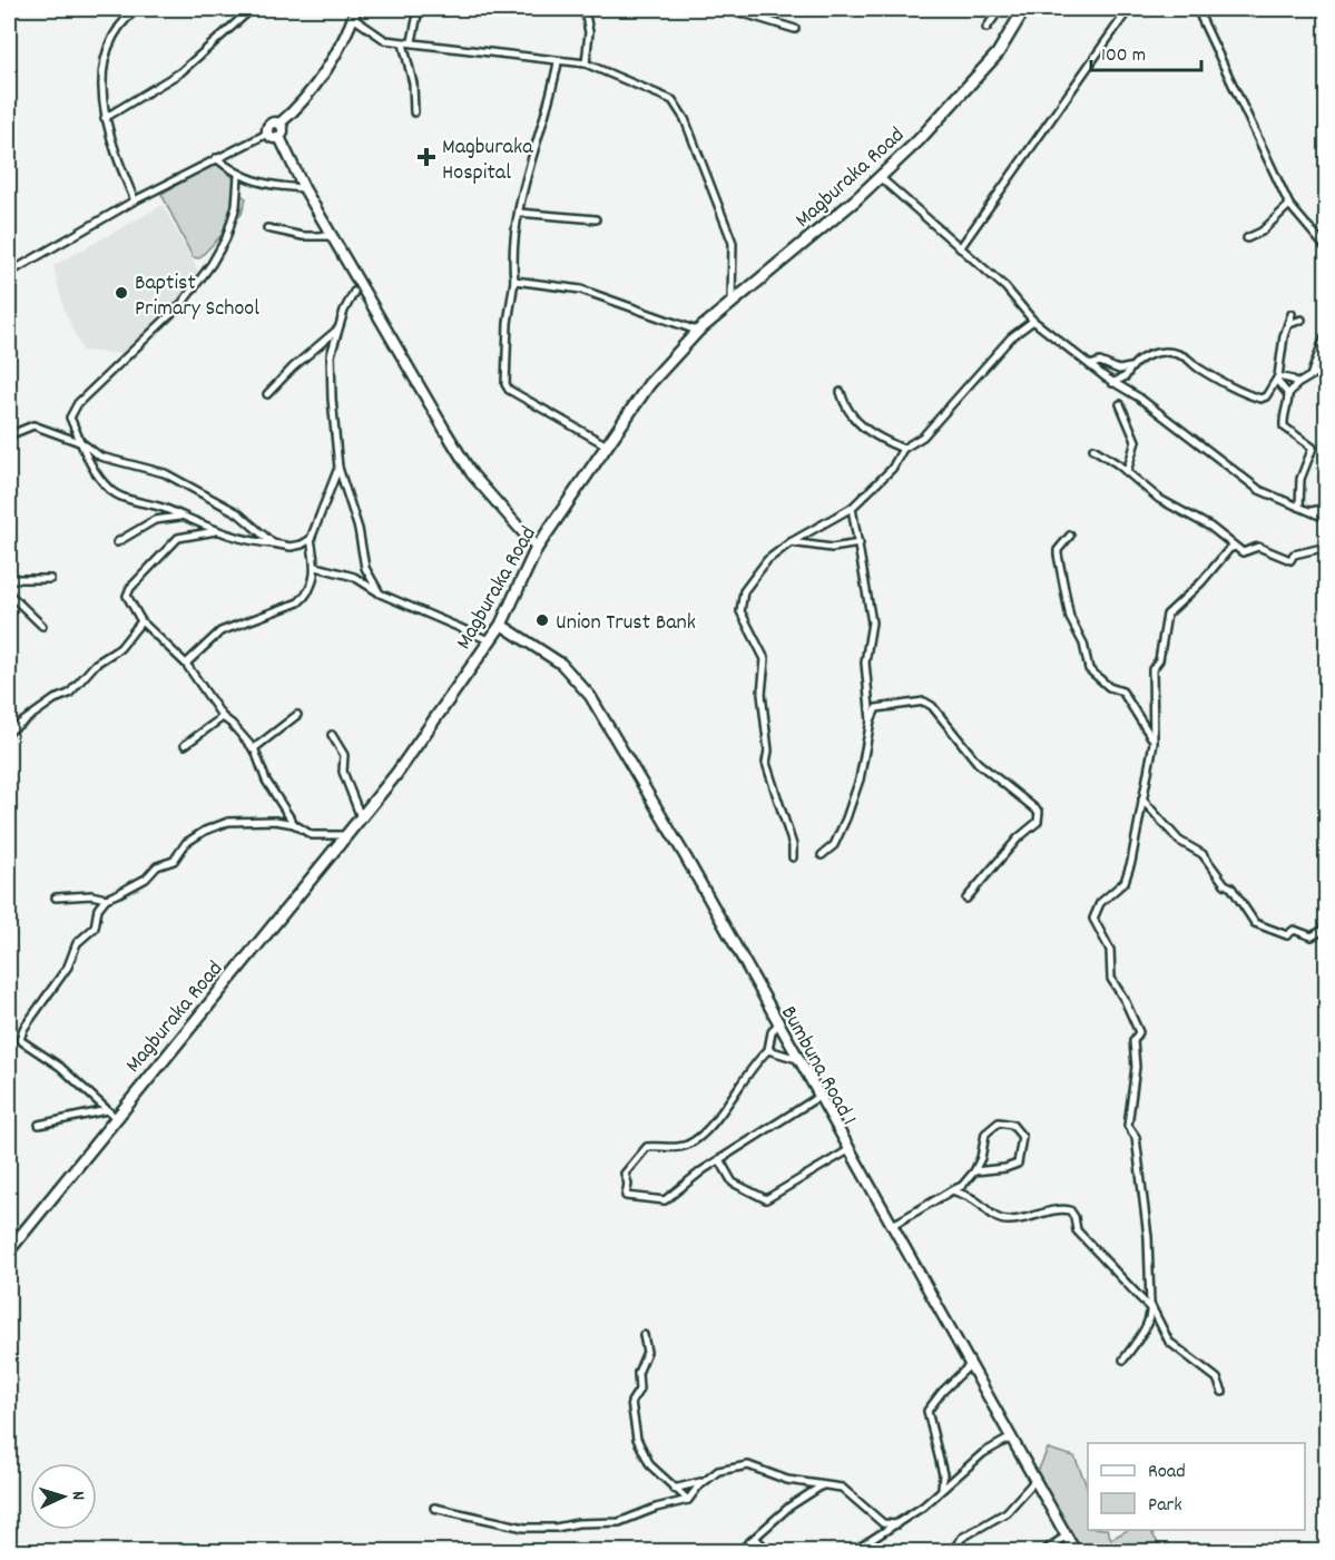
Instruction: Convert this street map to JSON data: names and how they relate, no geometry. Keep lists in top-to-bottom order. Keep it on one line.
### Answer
{"streets":{"main road":["Magburaka Road","Bumbuna Road 1"]},"crossings":[["Magburaka Road","Bumbuna Road 1"]],"places":{"health":["Magburaka Hospital"],"other":["Baptist Primary School","Union Trust Bank"]},"legend":["Road","Park"],"scale_bar":"100 m","north":"right"}
